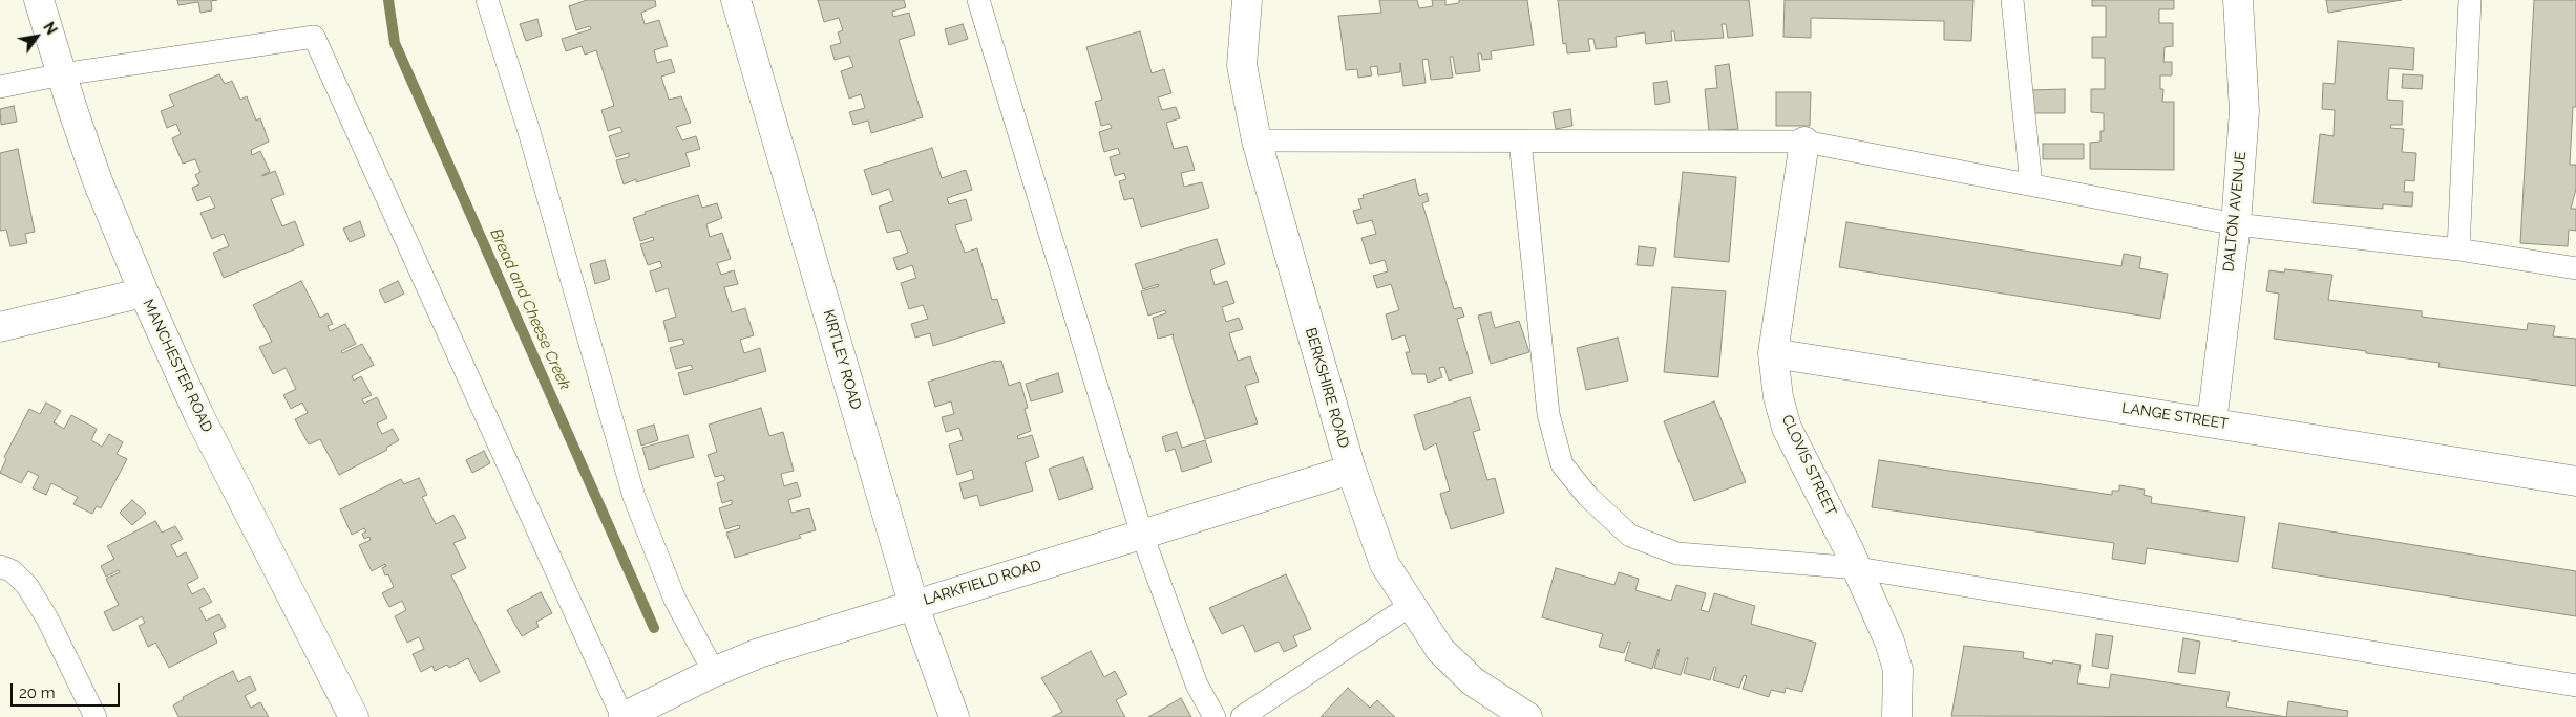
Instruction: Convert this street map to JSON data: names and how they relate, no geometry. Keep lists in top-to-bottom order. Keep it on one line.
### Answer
{"streets":{"street":["DALTON AVENUE","KIRTLEY ROAD","MANCHESTER ROAD","BERKSHIRE ROAD","LANGE STREET","CLOVIS STREET","LARKFIELD ROAD"]},"crossings":[["DALTON AVENUE","LANGE STREET"],["KIRTLEY ROAD","LARKFIELD ROAD"],["BERKSHIRE ROAD","LARKFIELD ROAD"],["LANGE STREET","CLOVIS STREET"]],"water":["Bread and Cheese Creek"],"scale_bar":"20 m","north":"top right"}
